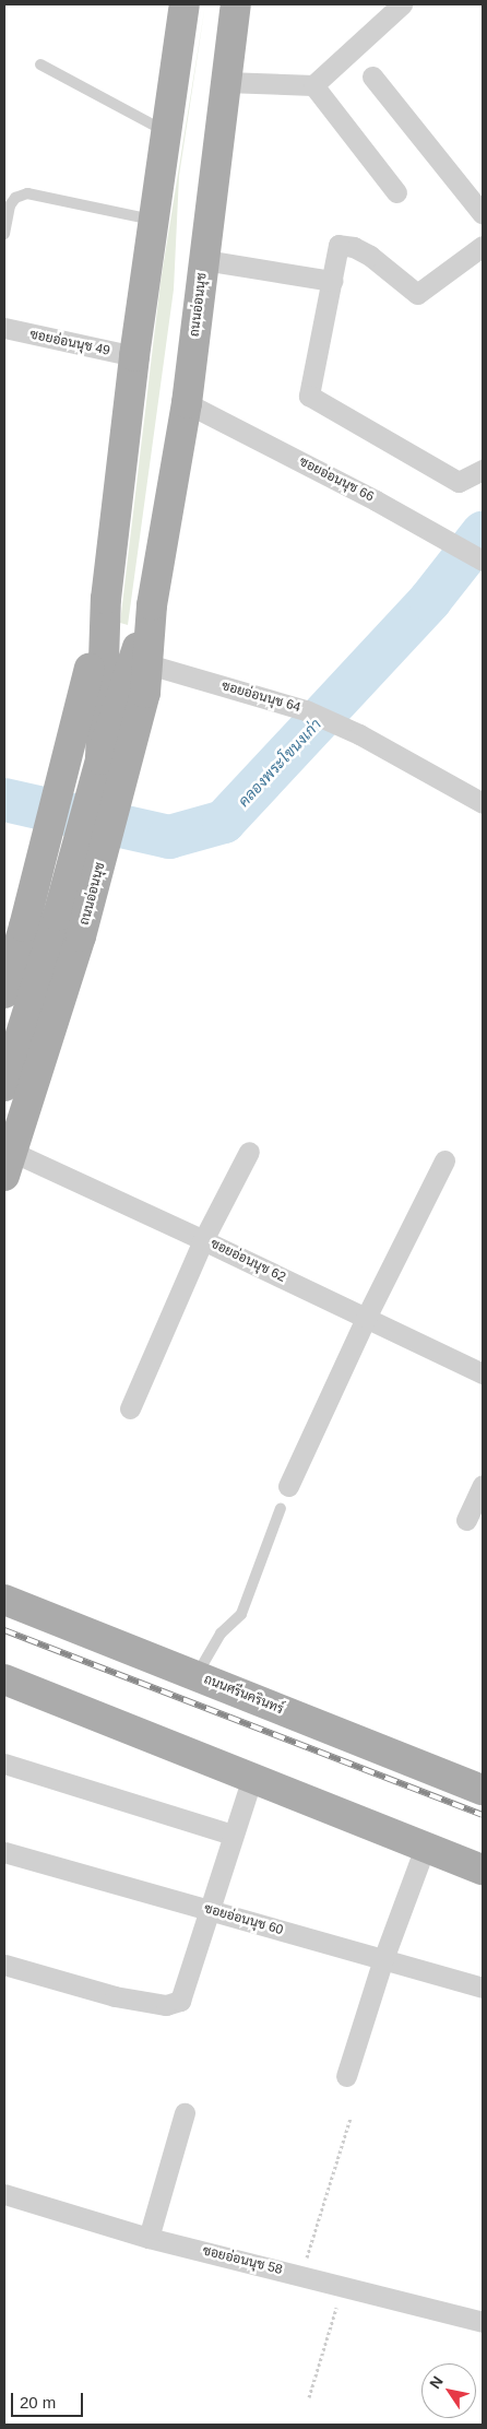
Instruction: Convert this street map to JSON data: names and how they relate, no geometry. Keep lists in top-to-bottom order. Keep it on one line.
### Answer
{"streets":{"main road":["ถนนอ่อนนุช","ถนนศรีนครินทร์"],"street":["ซอยอ่อนนุช 49","ซอยอ่อนนุช 66","ซอยอ่อนนุช 64","ซอยอ่อนนุช 62","ซอยอ่อนนุช 60","ซอยอ่อนนุช 58"]},"crossings":[["ถนนอ่อนนุช","ซอยอ่อนนุช 49"],["ถนนอ่อนนุช","ซอยอ่อนนุช 66"],["ถนนอ่อนนุช","ซอยอ่อนนุช 64"],["ถนนอ่อนนุช","ซอยอ่อนนุช 62"]],"water":["คลองพระโขนงเก่า"],"scale_bar":"20 m","north":"top left"}
